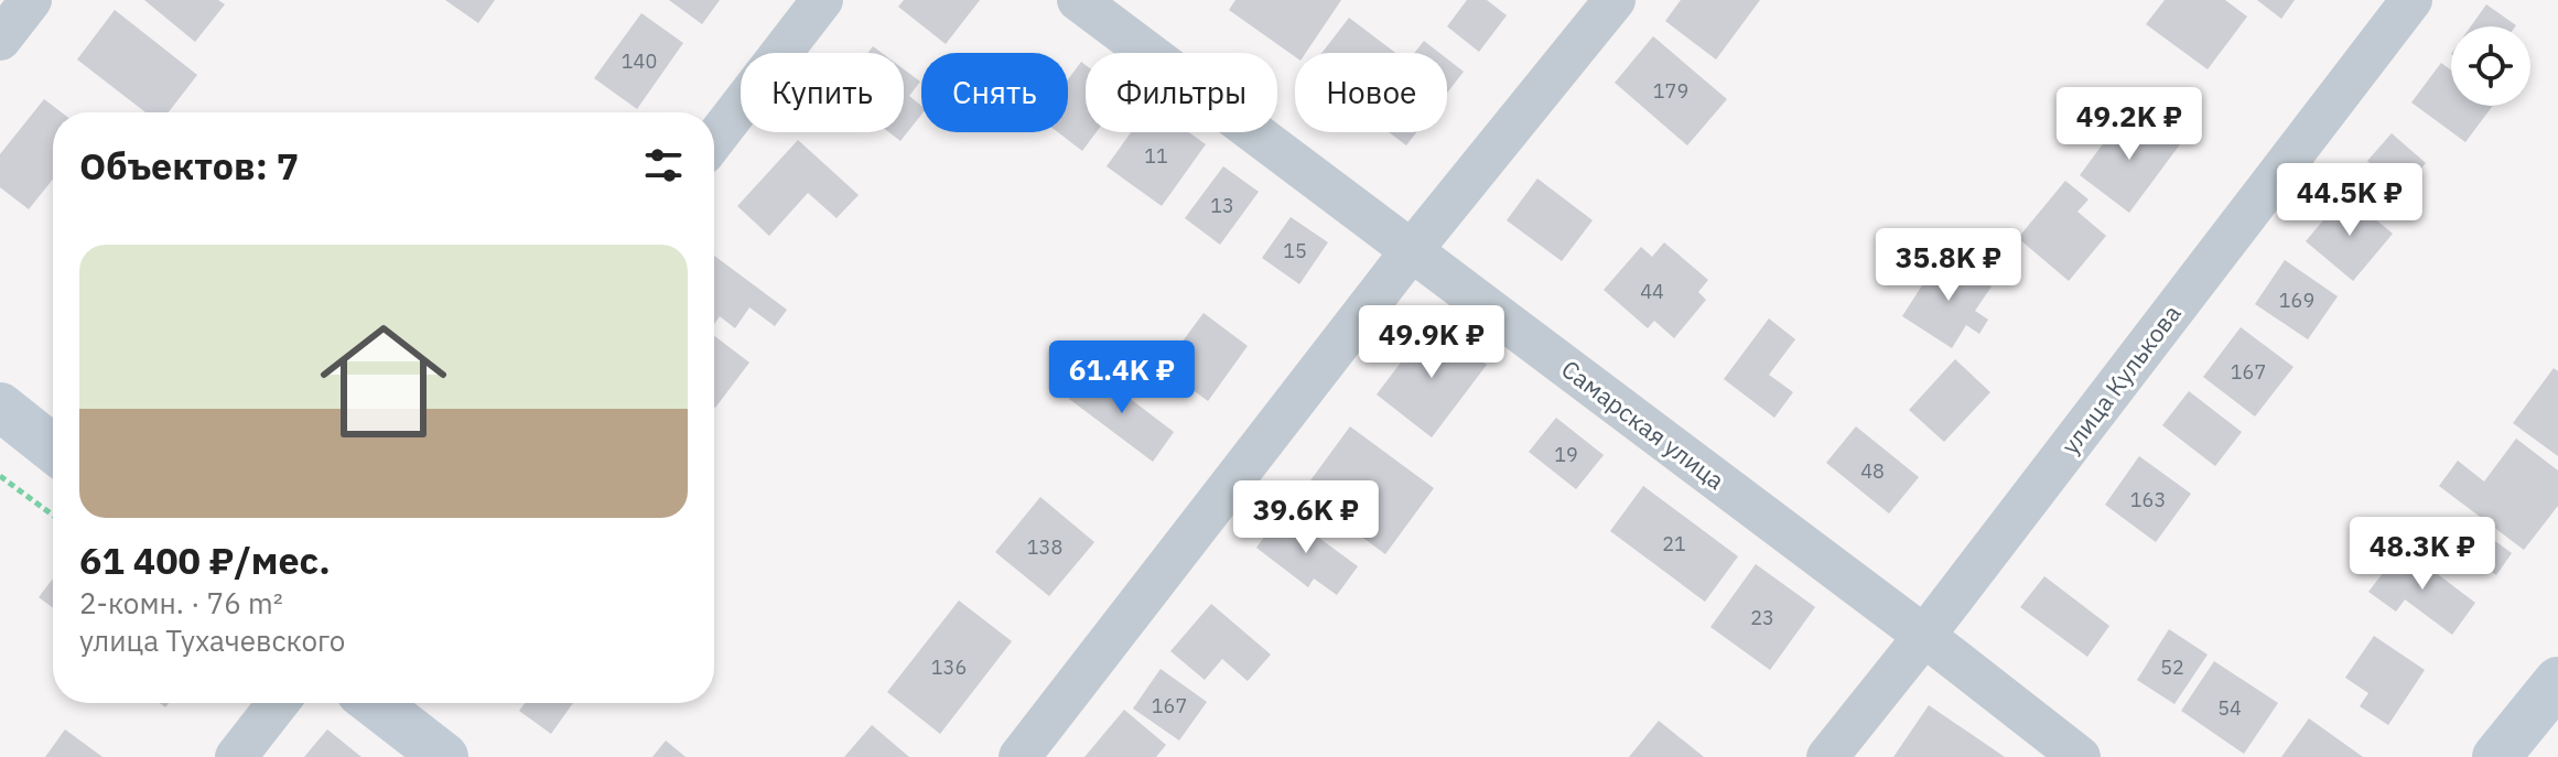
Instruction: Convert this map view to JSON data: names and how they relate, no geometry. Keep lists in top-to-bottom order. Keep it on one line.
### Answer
{"streets":{"street":["улица Кулькова","Самарская улица"]},"crossings":[["улица Кулькова","Самарская улица"]],"house_numbers":["140","179","11","13","15","44","169","167","19","48","163","21","138","23","136","52","167","54"],"page":{"chip":["Купить","Снять","Фильтры","Новое"],"price":["49.2K ₽","44.5K ₽","35.8K ₽","49.9K ₽","61.4K ₽","39.6K ₽","48.3K ₽"],"heading":"Объектов: 7","list":[{"name":"61 400 ₽/мес.","note":"2-комн. · 76 m² · улица Тухачевского"}]}}
